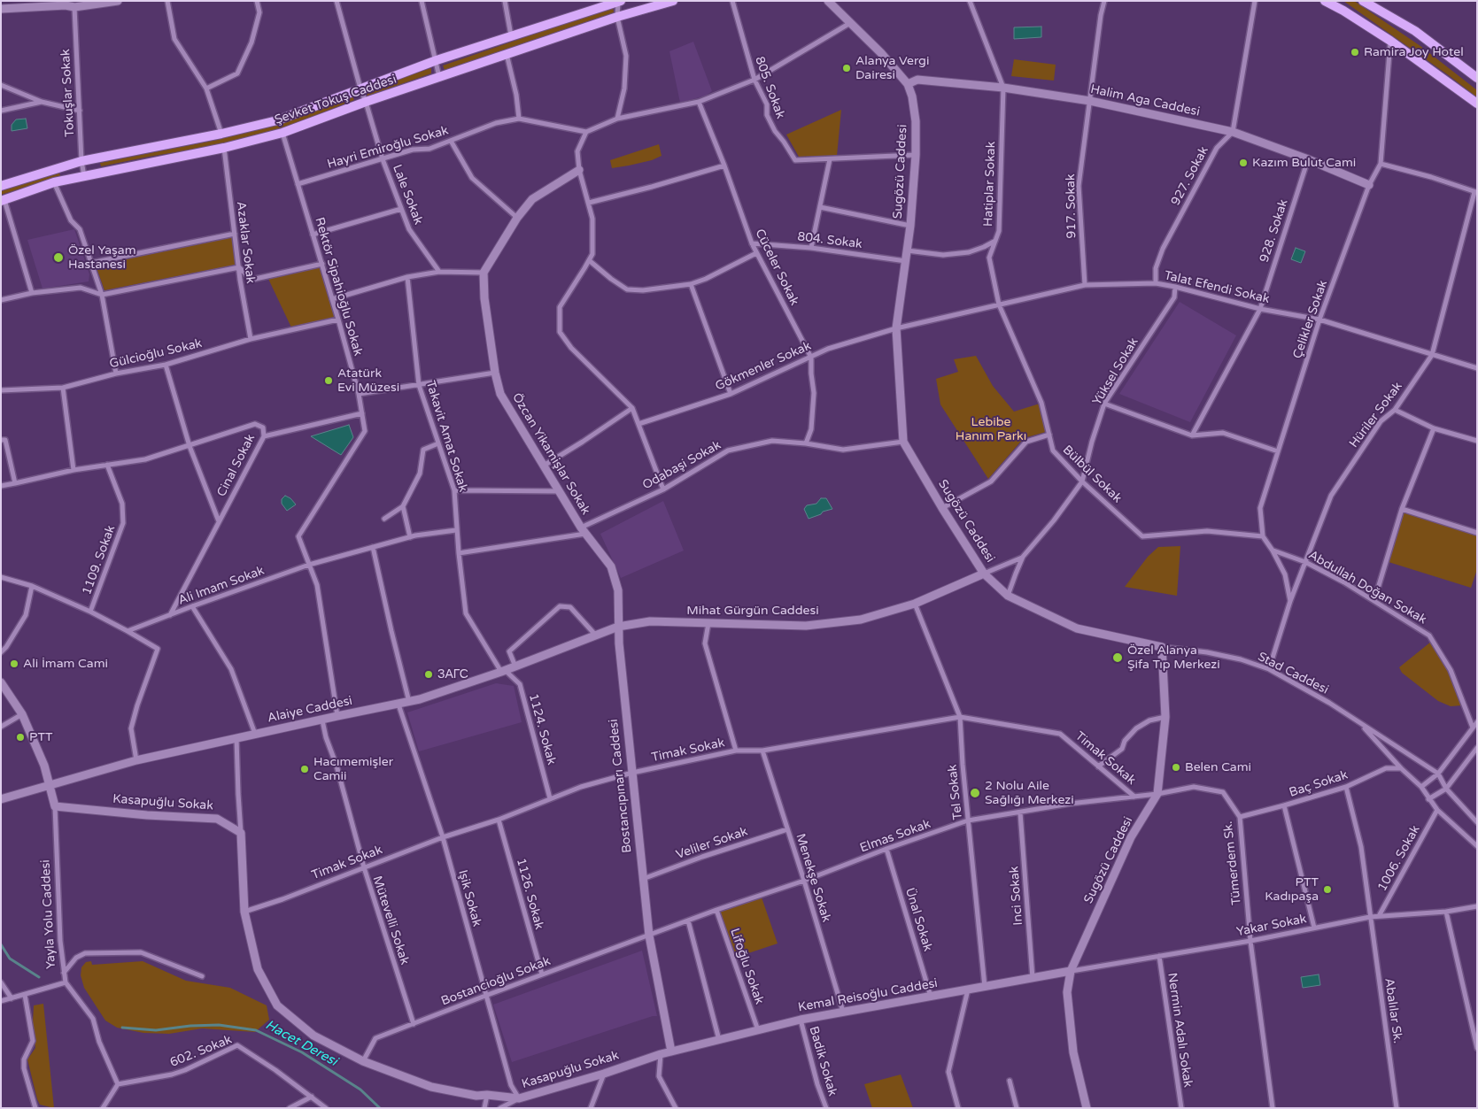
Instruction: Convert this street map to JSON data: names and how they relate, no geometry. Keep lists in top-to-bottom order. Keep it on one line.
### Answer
{"streets":{"main road":["Şevket Tokuş Caddesi"],"street":["805. Sokak","Tokuşlar Sokak","Halim Aga Caddesi","Hayri Emiroğlu Sokak","Sugözü Caddesi","927. Sokak","Hatiplar Sokak","Lale Sokak","917. Sokak","928. Sokak","804. Sokak","Azaklar Sokak","Cüceler Sokak","Rektör Sipahioğlu Sokak","Talat Efendi Sokak","Çelikler Sokak","Gülcioğlu Sokak","Gökmenler Sokak","Yüksel Sokak","Hüriler Sokak","Takavit Amat Sokak","Özcan Yikamişlar Sokak","Cinal Sokak","Odabaşi Sokak","Bülbül Sokak","1109. Sokak","Ali Imam Sokak","Abdullah Doğan Sokak","Mihat Gürgün Caddesi","Stad Caddesi","Alaiye Caddesi","1124. Sokak","Timak Sokak","Baç Sokak","Bostancıpınarı Caddesi","Tel Sokak","Kasapuğlu Sokak","Elmas Sokak","Veliler Sokak","1006. Sokak","Tümerdem Sk.","Menekşe Sokak","1126. Sokak","Inci Sokak","Işik Sokak","Yayla Yolu Caddesi","Ünal Sokak","Mütevelli Sokak","Yakar Sokak","Lifoğlu Sokak","Bostancioğlu Sokak","Kemal Reisoğlu Caddesi","Abalılar Sk.","Nermin Adalı Sokak","602. Sokak","Badik Sokak"]},"crossings":[["805. Sokak","Sugözü Caddesi"],["Tokuşlar Sokak","Şevket Tokuş Caddesi"],["Şevket Tokuş Caddesi","Lale Sokak"],["Şevket Tokuş Caddesi","Azaklar Sokak"],["Şevket Tokuş Caddesi","Rektör Sipahioğlu Sokak"],["Halim Aga Caddesi","Sugözü Caddesi"],["Halim Aga Caddesi","927. Sokak"],["Halim Aga Caddesi","Hatiplar Sokak"],["Halim Aga Caddesi","917. Sokak"],["Halim Aga Caddesi","928. Sokak"],["Halim Aga Caddesi","Çelikler Sokak"],["Hayri Emiroğlu Sokak","Lale Sokak"],["Hayri Emiroğlu Sokak","Rektör Sipahioğlu Sokak"],["Sugözü Caddesi","804. Sokak"],["Sugözü Caddesi","Talat Efendi Sokak"],["Sugözü Caddesi","Gökmenler Sokak"],["Sugözü Caddesi","Yüksel Sokak"],["Sugözü Caddesi","Odabaşi Sokak"],["Sugözü Caddesi","Mihat Gürgün Caddesi"],["Sugözü Caddesi","Stad Caddesi"],["Sugözü Caddesi","Elmas Sokak"],["Sugözü Caddesi","Tümerdem Sk."],["Sugözü Caddesi","Yakar Sokak"],["Sugözü Caddesi","Kemal Reisoğlu Caddesi"],["927. Sokak","Talat Efendi Sokak"],["Hatiplar Sokak","Talat Efendi Sokak"],["Hatiplar Sokak","Bülbül Sokak"],["917. Sokak","Talat Efendi Sokak"],["928. Sokak","Talat Efendi Sokak"],["804. Sokak","Cüceler Sokak"],["Azaklar Sokak","Gülcioğlu Sokak"],["Cüceler Sokak","Gökmenler Sokak"],["Cüceler Sokak","Odabaşi Sokak"],["Rektör Sipahioğlu Sokak","Gülcioğlu Sokak"],["Rektör Sipahioğlu Sokak","Ali Imam Sokak"],["Rektör Sipahioğlu Sokak","Alaiye Caddesi"],["Talat Efendi Sokak","Çelikler Sokak"],["Talat Efendi Sokak","Gökmenler Sokak"],["Talat Efendi Sokak","Yüksel Sokak"],["Talat Efendi Sokak","Hüriler Sokak"],["Talat Efendi Sokak","Bülbül Sokak"],["Çelikler Sokak","Bülbül Sokak"],["Yüksel Sokak","Bülbül Sokak"],["Yüksel Sokak","Mihat Gürgün Caddesi"],["Hüriler Sokak","Abdullah Doğan Sokak"],["Hüriler Sokak","Stad Caddesi"],["Takavit Amat Sokak","Ali Imam Sokak"],["Takavit Amat Sokak","Alaiye Caddesi"],["Takavit Amat Sokak","1124. Sokak"],["Özcan Yikamişlar Sokak","Odabaşi Sokak"],["Özcan Yikamişlar Sokak","Bostancıpınarı Caddesi"],["Cinal Sokak","1109. Sokak"],["Cinal Sokak","Ali Imam Sokak"],["Odabaşi Sokak","Bostancıpınarı Caddesi"],["Mihat Gürgün Caddesi","Alaiye Caddesi"],["Mihat Gürgün Caddesi","Bostancıpınarı Caddesi"],["Mihat Gürgün Caddesi","Tel Sokak"],["Stad Caddesi","Baç Sokak"],["Stad Caddesi","1006. Sokak"],["Alaiye Caddesi","1124. Sokak"],["Alaiye Caddesi","Bostancıpınarı Caddesi"],["Alaiye Caddesi","Işik Sokak"],["Alaiye Caddesi","Mütevelli Sokak"],["1124. Sokak","Timak Sokak"],["Timak Sokak","Bostancıpınarı Caddesi"],["Timak Sokak","Tel Sokak"],["Timak Sokak","Kasapuğlu Sokak"],["Timak Sokak","Elmas Sokak"],["Timak Sokak","Menekşe Sokak"],["Timak Sokak","1126. Sokak"],["Timak Sokak","Işik Sokak"],["Timak Sokak","Mütevelli Sokak"],["Baç Sokak","Tümerdem Sk."],["Baç Sokak","Abalılar Sk."],["Bostancıpınarı Caddesi","Kasapuğlu Sokak"],["Bostancıpınarı Caddesi","Elmas Sokak"],["Bostancıpınarı Caddesi","Veliler Sokak"],["Bostancıpınarı Caddesi","Bostancioğlu Sokak"],["Bostancıpınarı Caddesi","Kemal Reisoğlu Caddesi"],["Tel Sokak","Elmas Sokak"],["Tel Sokak","Kemal Reisoğlu Caddesi"],["Kasapuğlu Sokak","Işik Sokak"],["Kasapuğlu Sokak","Yayla Yolu Caddesi"],["Kasapuğlu Sokak","Bostancioğlu Sokak"],["Kasapuğlu Sokak","Kemal Reisoğlu Caddesi"],["Elmas Sokak","Tümerdem Sk."],["Elmas Sokak","Menekşe Sokak"],["Elmas Sokak","Inci Sokak"],["Elmas Sokak","Ünal Sokak"],["Elmas Sokak","Lifoğlu Sokak"],["Elmas Sokak","Bostancioğlu Sokak"],["Veliler Sokak","Menekşe Sokak"],["1006. Sokak","Yakar Sokak"],["Tümerdem Sk.","Yakar Sokak"],["Menekşe Sokak","Kemal Reisoğlu Caddesi"],["1126. Sokak","Bostancioğlu Sokak"],["Inci Sokak","Kemal Reisoğlu Caddesi"],["Işik Sokak","Bostancioğlu Sokak"],["Yayla Yolu Caddesi","602. Sokak"],["Ünal Sokak","Kemal Reisoğlu Caddesi"],["Mütevelli Sokak","Bostancioğlu Sokak"],["Yakar Sokak","Kemal Reisoğlu Caddesi"],["Yakar Sokak","Abalılar Sk."],["Yakar Sokak","Nermin Adalı Sokak"],["Lifoğlu Sokak","Kemal Reisoğlu Caddesi"],["Kemal Reisoğlu Caddesi","Badik Sokak"]],"water":["Hacet Deresi"],"parks":["Lebibe Hanım Parkı"],"places":["Ramira Joy Hotel","Alanya Vergi Dairesi","Kazım Bulut Cami","Özel Yaşam Hastanesi","Atatürk Evi Müzesi","Özel Alanya Şifa Tıp Merkezi","Ali İmam Cami","ЗАГС","PTT","Belen Cami","Hacımemişler Camii","2 Nolu Aile Sağlığı Merkezi","PTT Kadıpaşa"]}
